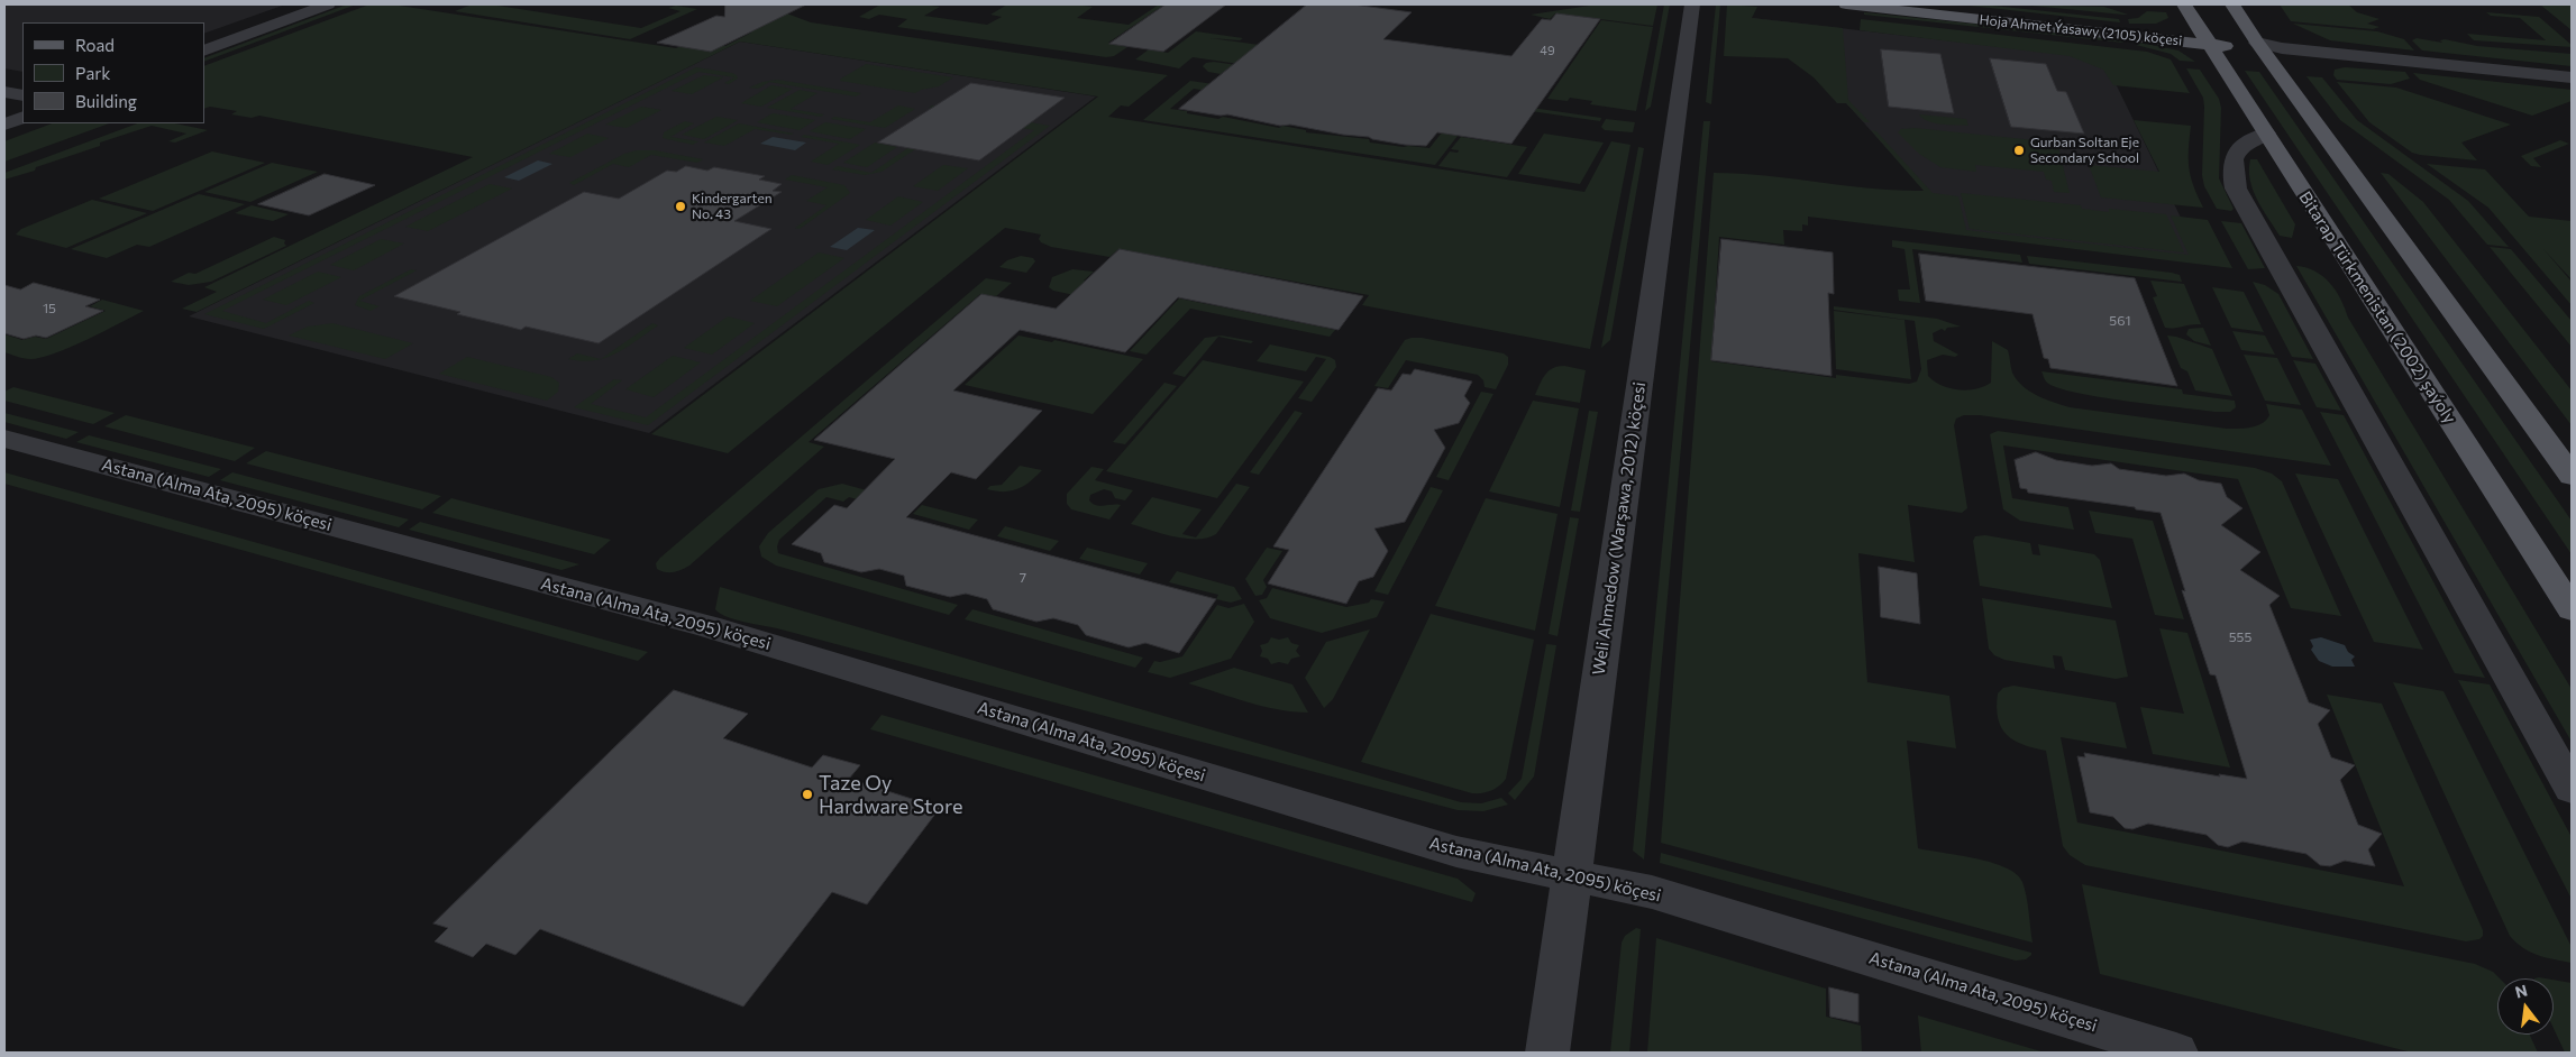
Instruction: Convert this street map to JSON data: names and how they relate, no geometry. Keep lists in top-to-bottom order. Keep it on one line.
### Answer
{"streets":{"main road":["Hoja Ahmet Ýasawy (2105) köçesi","Bitarap Türkmenistan (2002) şaýoly"],"street":["Astana (Alma Ata, 2095) köçesi","Weli Ahmedow (Warşawa, 2012) köçesi"]},"crossings":[["Hoja Ahmet Ýasawy (2105) köçesi","Bitarap Türkmenistan (2002) şaýoly"],["Astana (Alma Ata, 2095) köçesi","Weli Ahmedow (Warşawa, 2012) köçesi"]],"places":["Gurban Soltan Eje Secondary School","Kindergarten No. 43","Taze Oy Hardware Store"],"house_numbers":["49","15","561","7","555"],"legend":["Road","Park","Building"],"north":"top"}
